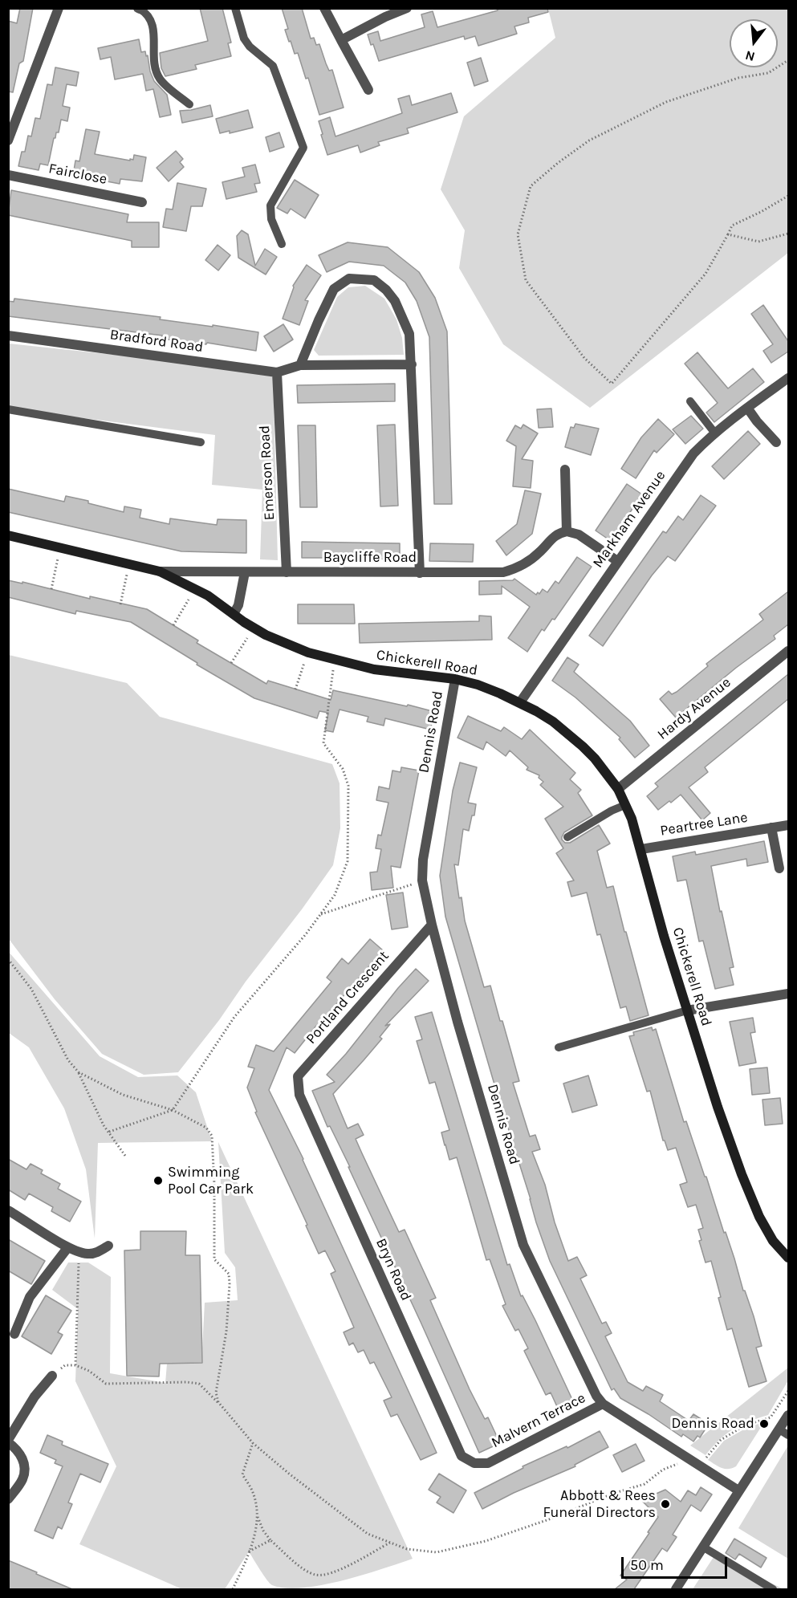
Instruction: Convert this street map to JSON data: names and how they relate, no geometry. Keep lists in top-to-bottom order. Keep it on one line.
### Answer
{"streets":{"main road":["Chickerell Road"],"street":["Fairclose","Bradford Road","Emerson Road","Markham Avenue","Baycliffe Road","Hardy Avenue","Dennis Road","Peartree Lane","Portland Crescent","Bryn Road","Malvern Terrace"]},"crossings":[["Bradford Road","Emerson Road"],["Emerson Road","Baycliffe Road"],["Markham Avenue","Chickerell Road"],["Baycliffe Road","Chickerell Road"],["Chickerell Road","Hardy Avenue"],["Chickerell Road","Dennis Road"],["Chickerell Road","Peartree Lane"],["Dennis Road","Portland Crescent"],["Dennis Road","Malvern Terrace"],["Portland Crescent","Bryn Road"],["Bryn Road","Malvern Terrace"]],"places":["Swimming Pool Car Park","Dennis Road","Abbott & Rees Funeral Directors"],"scale_bar":"50 m","north":"bottom"}
